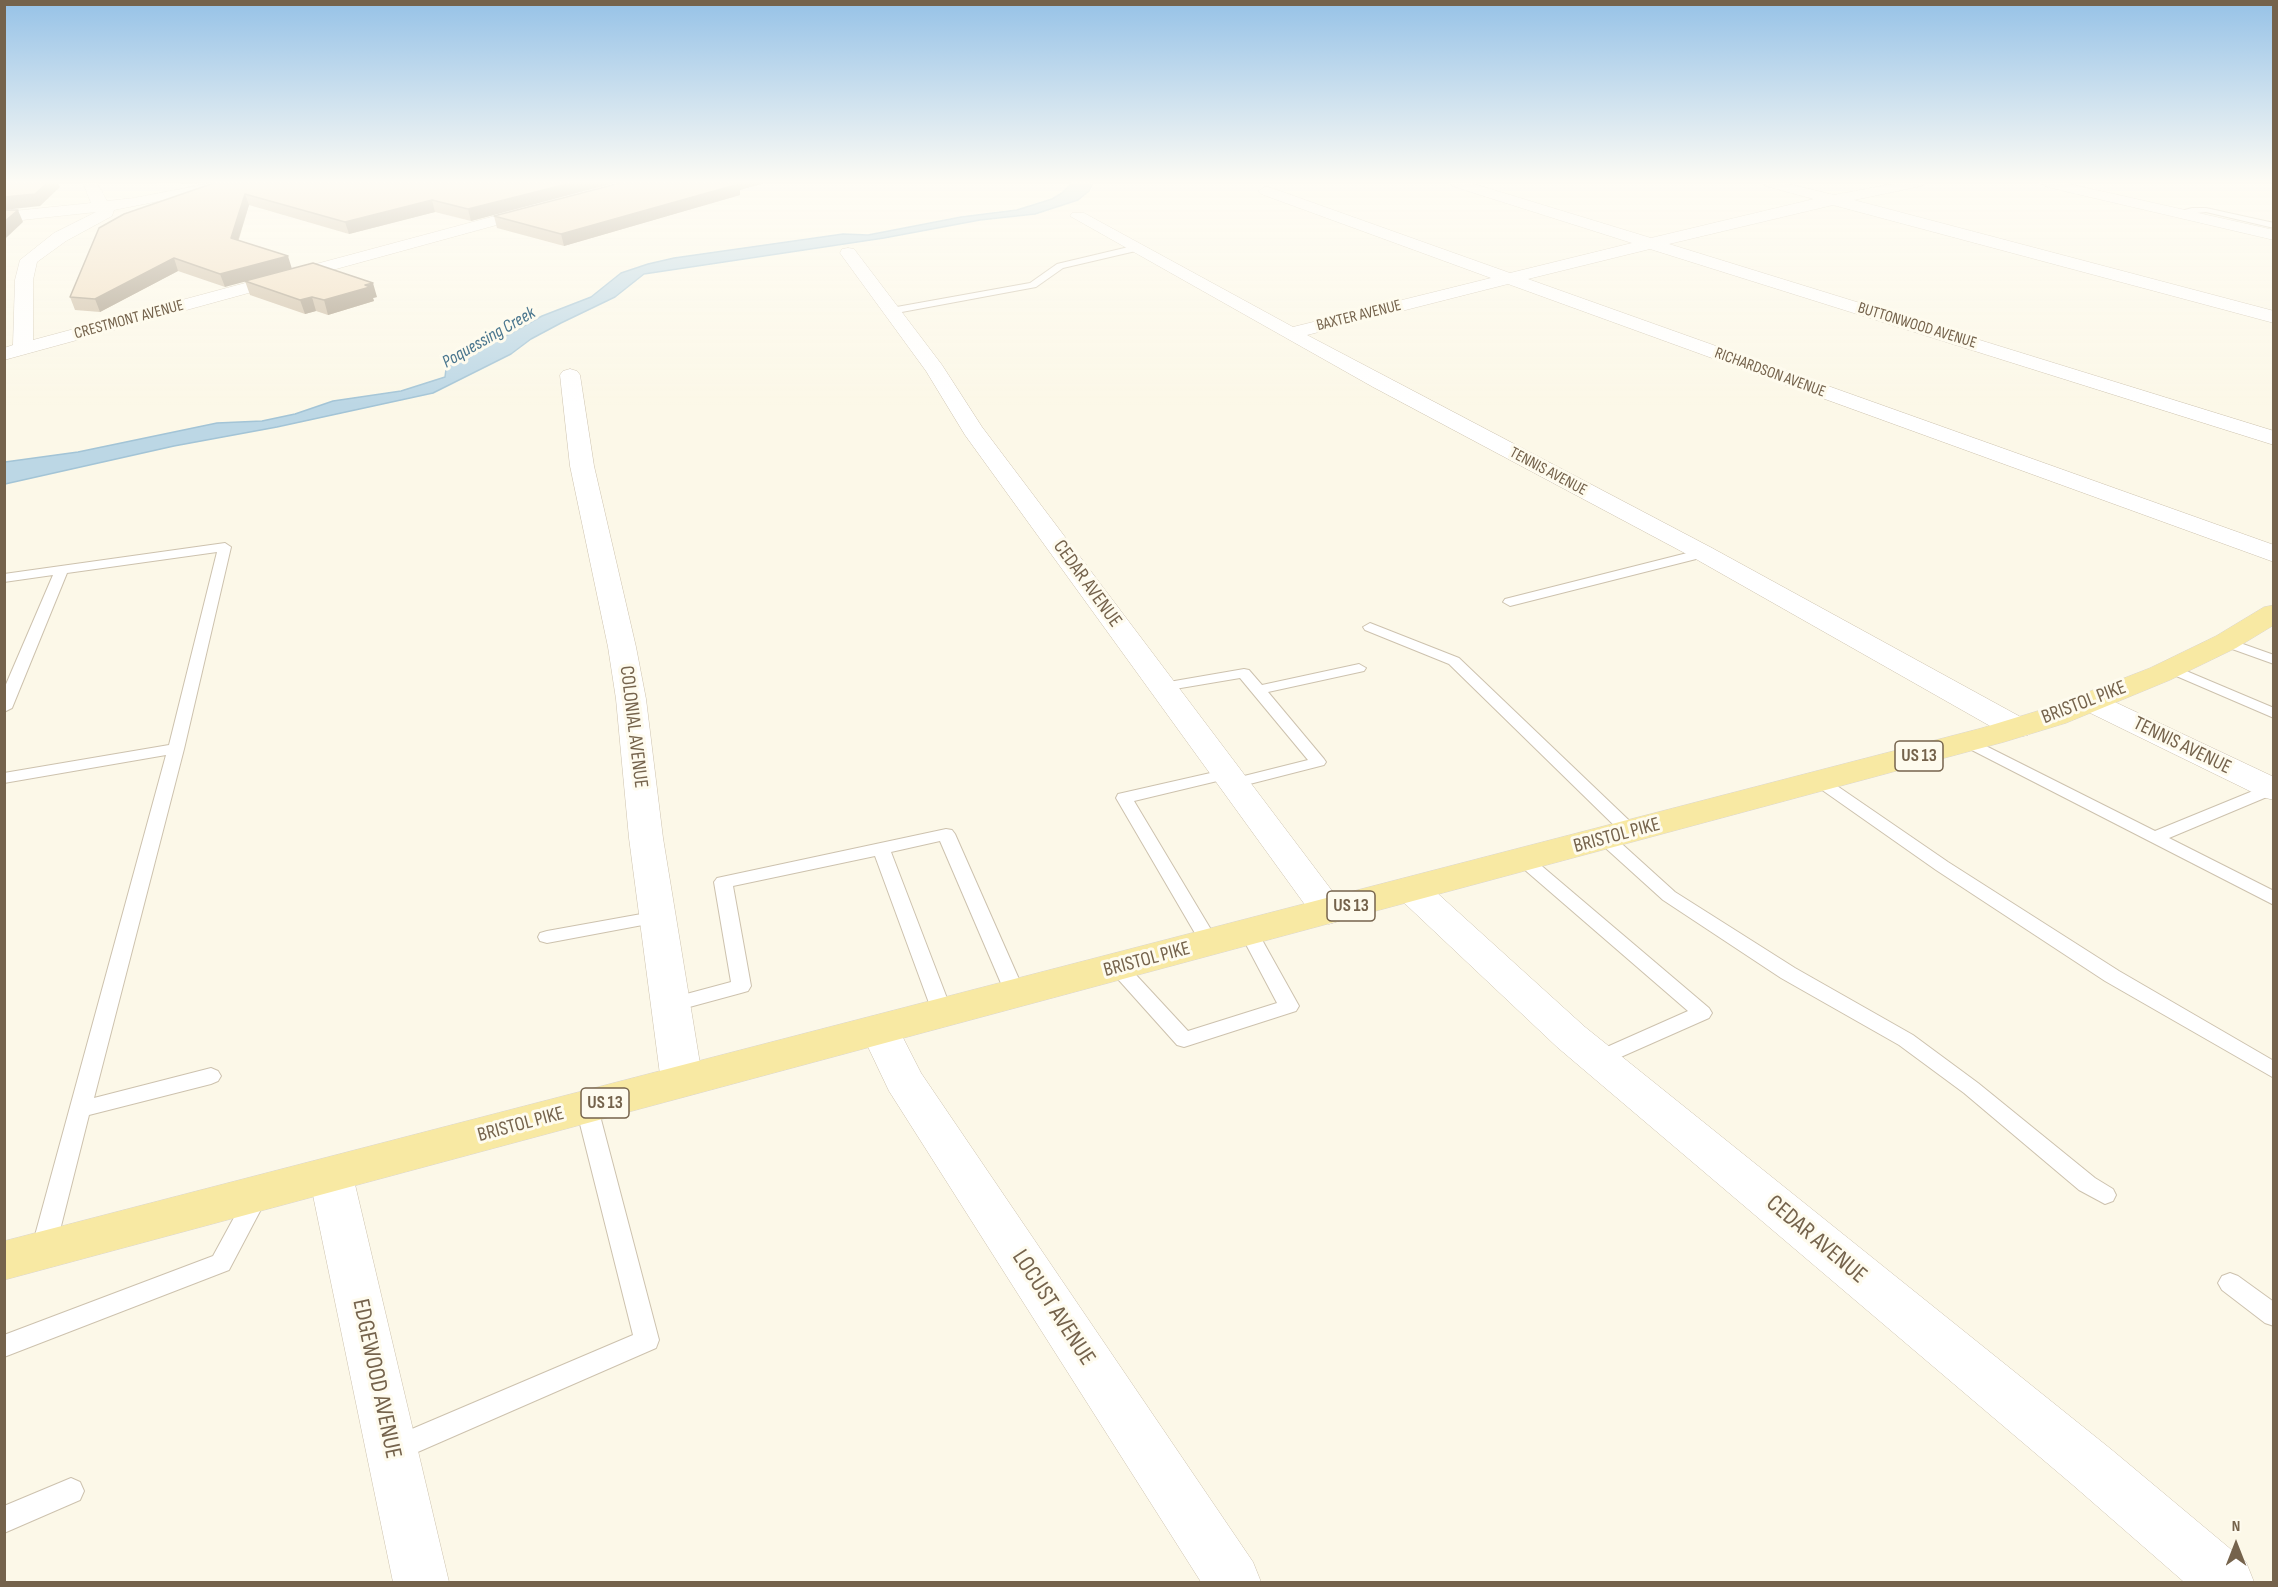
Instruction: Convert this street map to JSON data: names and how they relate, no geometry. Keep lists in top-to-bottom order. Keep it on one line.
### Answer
{"streets":{"main road":["BRISTOL PIKE","US 13"],"street":["BAXTER AVENUE","CRESTMONT AVENUE","BUTTONWOOD AVENUE","RICHARDSON AVENUE","TENNIS AVENUE","CEDAR AVENUE","COLONIAL AVENUE","LOCUST AVENUE","EDGEWOOD AVENUE"]},"crossings":[["BAXTER AVENUE","RICHARDSON AVENUE"],["BAXTER AVENUE","TENNIS AVENUE"],["TENNIS AVENUE","BRISTOL PIKE"],["CEDAR AVENUE","BRISTOL PIKE"],["BRISTOL PIKE","COLONIAL AVENUE"],["BRISTOL PIKE","LOCUST AVENUE"],["BRISTOL PIKE","EDGEWOOD AVENUE"]],"water":["Poquessing Creek"],"north":"top"}
